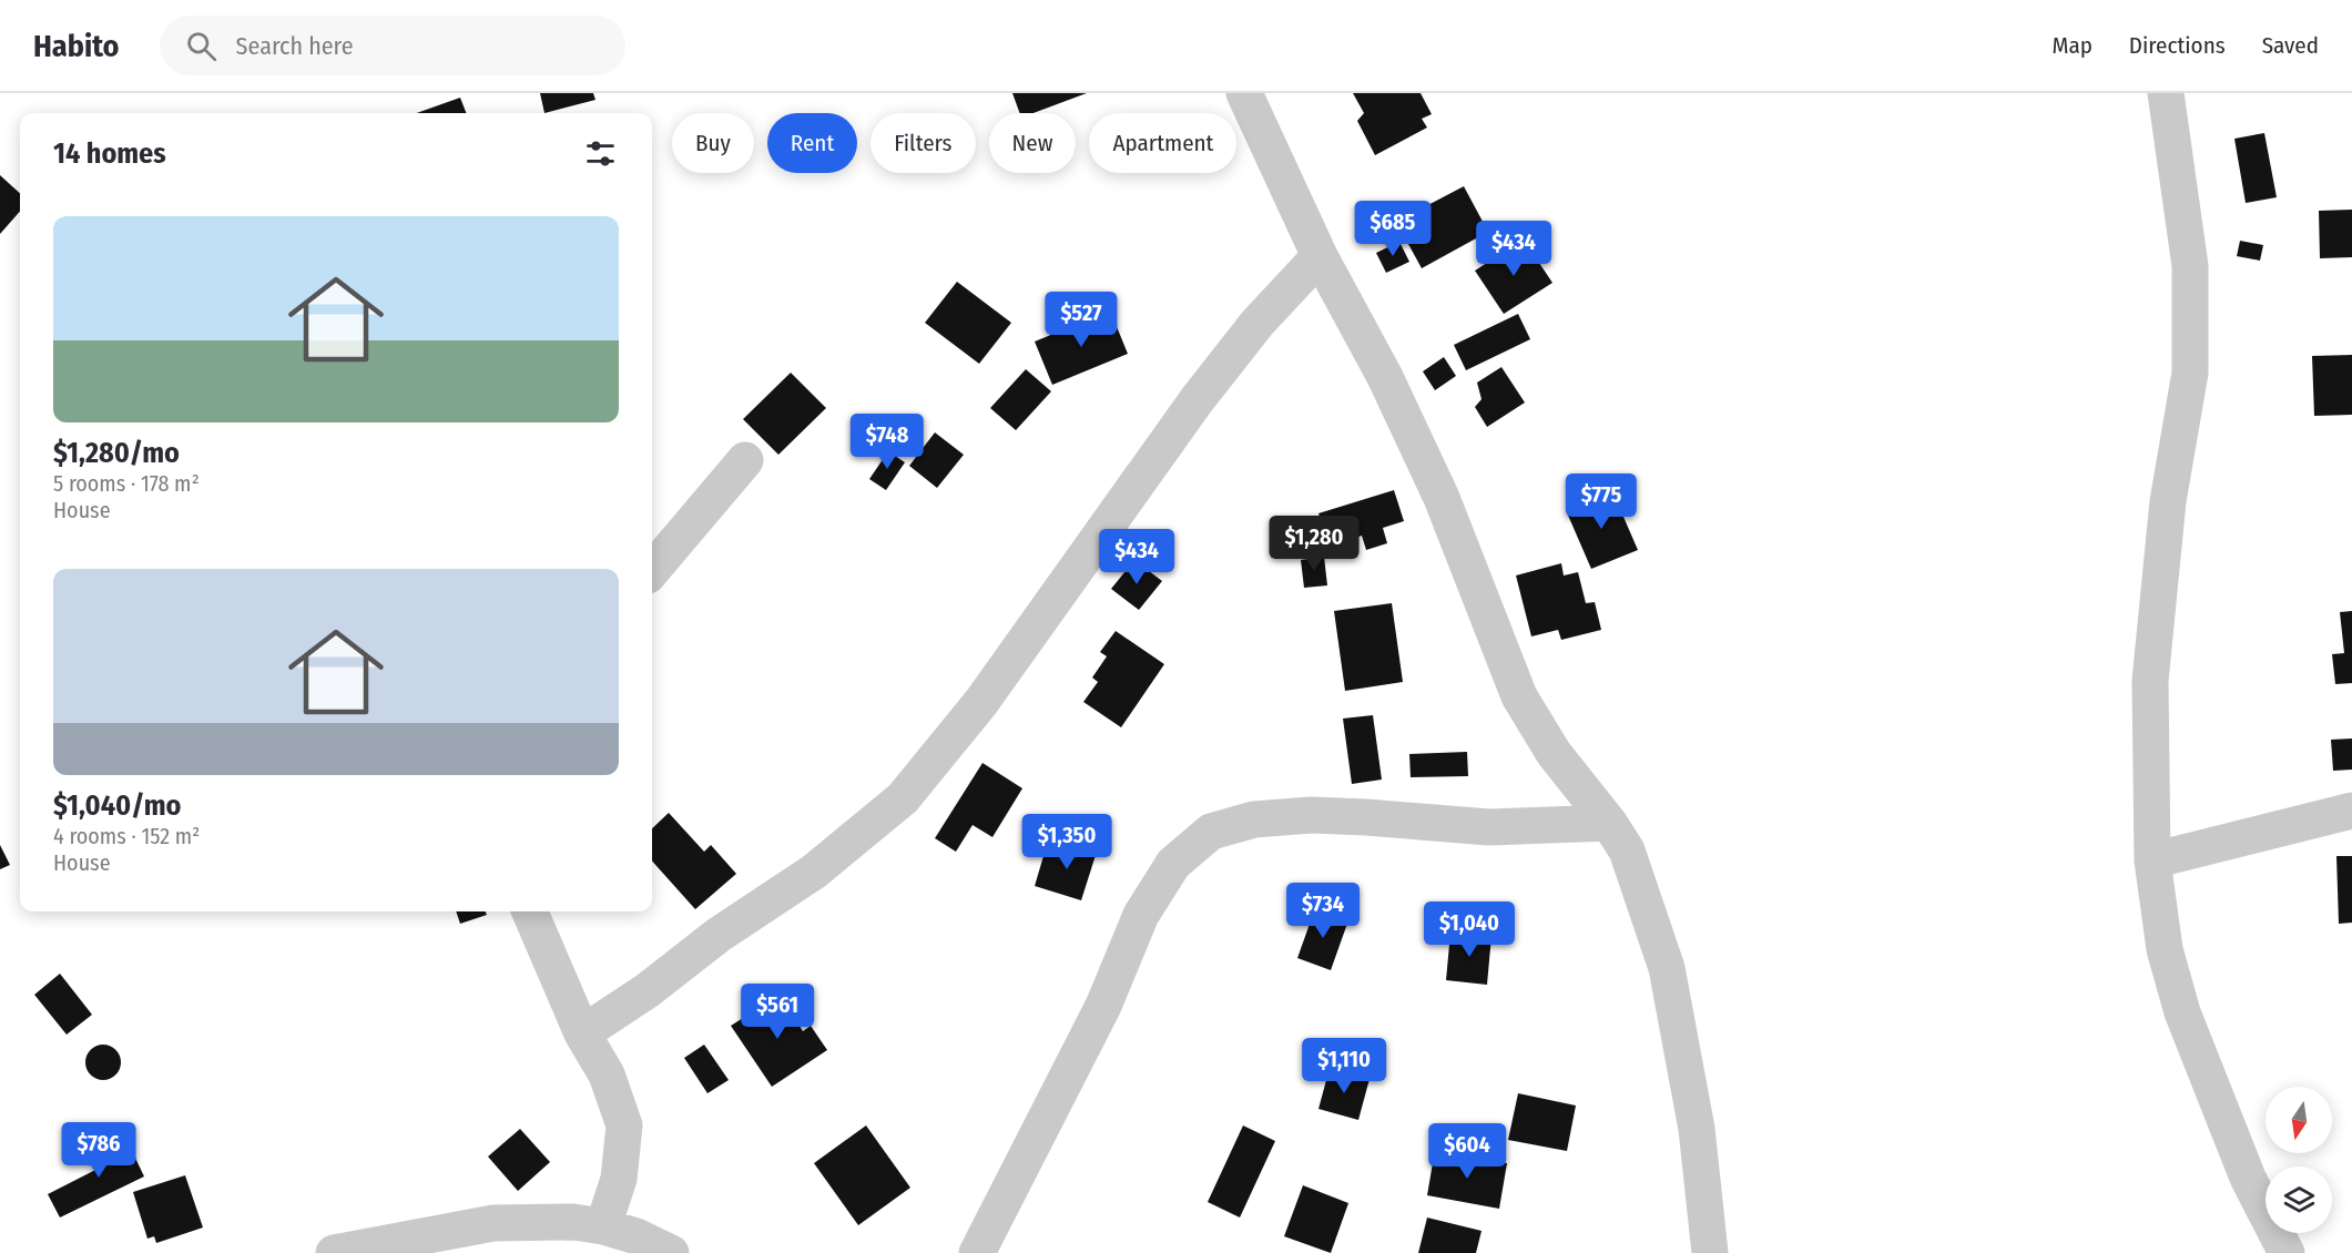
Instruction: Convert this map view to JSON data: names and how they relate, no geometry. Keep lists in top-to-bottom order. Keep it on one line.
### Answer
{"north":"bottom","page":{"header":"Habito","search":"Search here","nav":["Map","Directions","Saved"],"chip":["Buy","Rent","Filters","New","Apartment"],"heading":"14 homes","list":[{"name":"$1,280/mo","note":"5 rooms · 178 m² · House"},{"name":"$1,040/mo","note":"4 rooms · 152 m² · House"}],"price":["$685","$434","$527","$748","$775","$1,280","$434","$1,350","$734","$1,040","$561","$1,110","$786","$604"]}}
